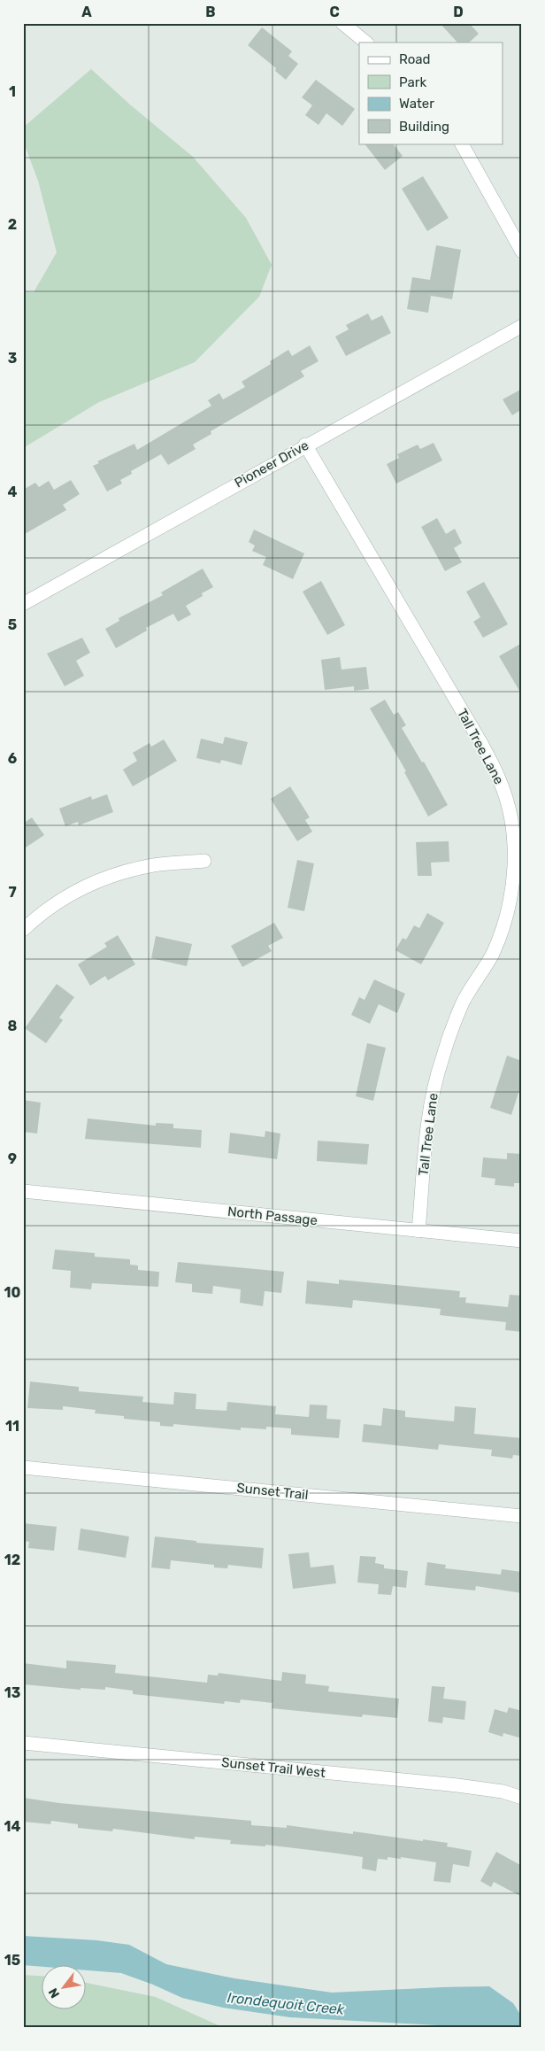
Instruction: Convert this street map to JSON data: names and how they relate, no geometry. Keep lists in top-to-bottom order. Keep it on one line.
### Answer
{"streets":{"street":["Pioneer Drive","Tall Tree Lane","North Passage","Sunset Trail","Sunset Trail West"]},"crossings":[["Pioneer Drive","Tall Tree Lane"],["Tall Tree Lane","North Passage"]],"water":["Irondequoit Creek"],"legend":["Road","Park","Water","Building"],"north":"bottom left","grid":{"columns":["A","B","C","D"],"rows":["1","2","3","4","5","6","7","8","9","10","11","12","13","14","15"]}}
